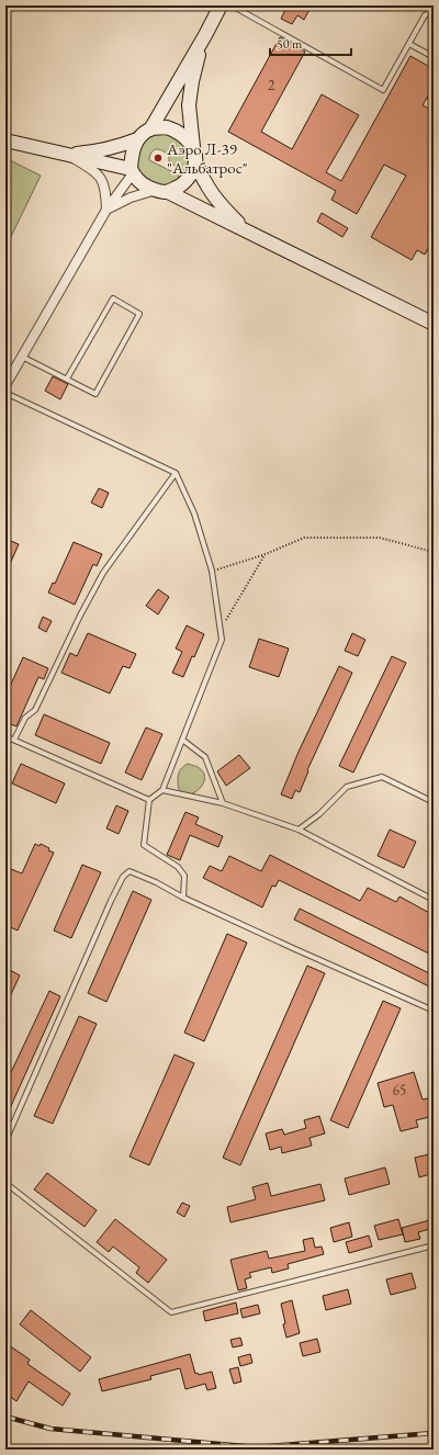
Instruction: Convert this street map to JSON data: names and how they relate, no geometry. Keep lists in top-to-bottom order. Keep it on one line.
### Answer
{"places":["Аэро Л-39 \"Альбатрос\""],"house_numbers":["2","65"],"scale_bar":"50 m"}
